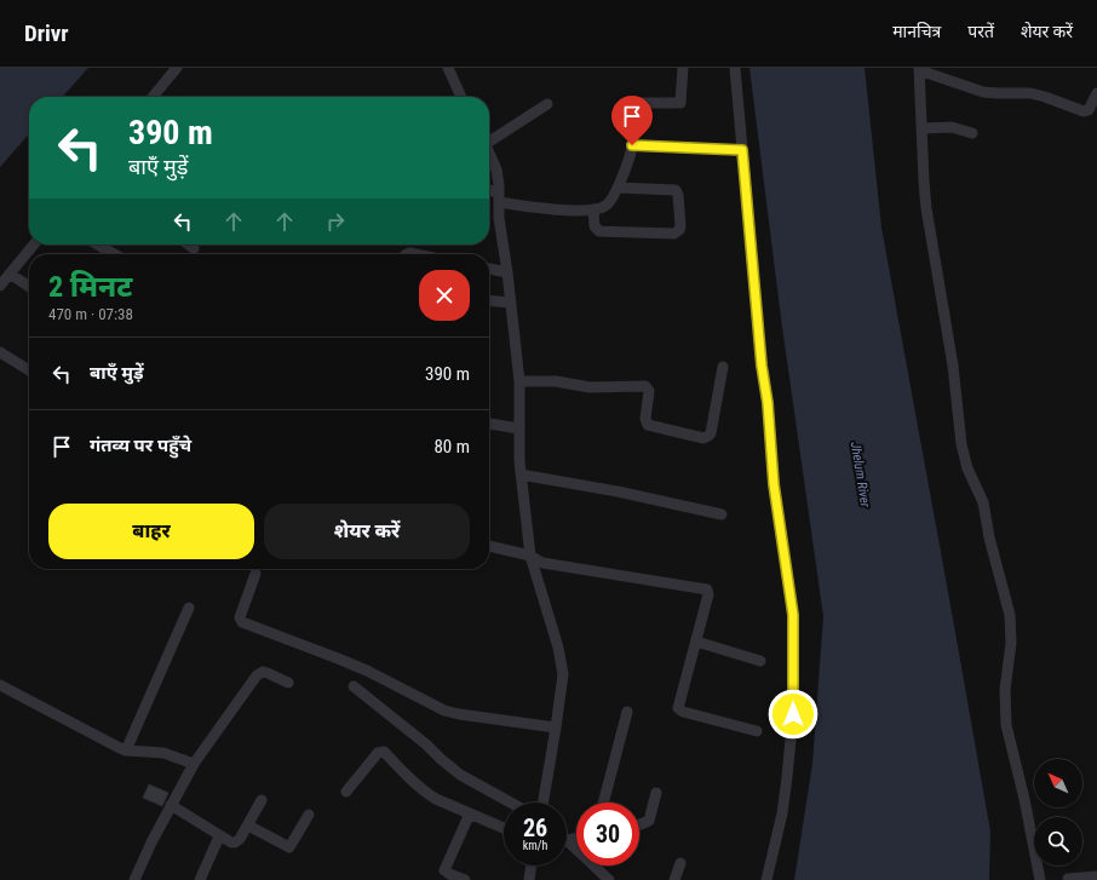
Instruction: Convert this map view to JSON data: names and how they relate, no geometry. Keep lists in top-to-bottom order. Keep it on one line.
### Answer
{"water":["Jhelum River"],"north":"top left","page":{"header":"Drivr","nav":["मानचित्र","परतें","शेयर करें"],"turn":["390 m","बाएँ मुड़ें"],"heading":["2 मिनट","470 m · 07:38"],"list":[{"name":"बाएँ मुड़ें","value":"390 m"},{"name":"गंतव्य पर पहुँचे","value":"80 m"}],"buttons":["बाहर","शेयर करें"],"speed":"26 km/h","limit":"30"}}
